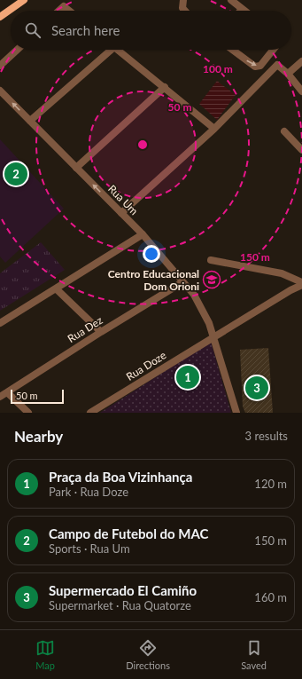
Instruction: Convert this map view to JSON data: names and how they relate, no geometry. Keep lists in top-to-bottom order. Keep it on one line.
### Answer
{"streets":{"street":["Rua Um","Rua Dez","Rua Doze"]},"crossings":[["Rua Um","Rua Dez"],["Rua Um","Rua Doze"]],"places":{"school or university":["Centro Educacional Dom Orioni"]},"scale_bar":"50 m","page":{"search":"Search here","pins":["2","1","3"],"scale":"50 m","heading":["Nearby","3 results"],"list":[{"mark":"1","name":"Praça da Boa Vizinhança","note":"Park · Rua Doze","value":"120 m"},{"mark":"2","name":"Campo de Futebol do MAC","note":"Sports · Rua Um","value":"150 m"},{"mark":"3","name":"Supermercado El Camiño","note":"Supermarket · Rua Quatorze","value":"160 m"}],"nav":["Map","Directions","Saved"]},"rings":["100 m","50 m","150 m"]}
